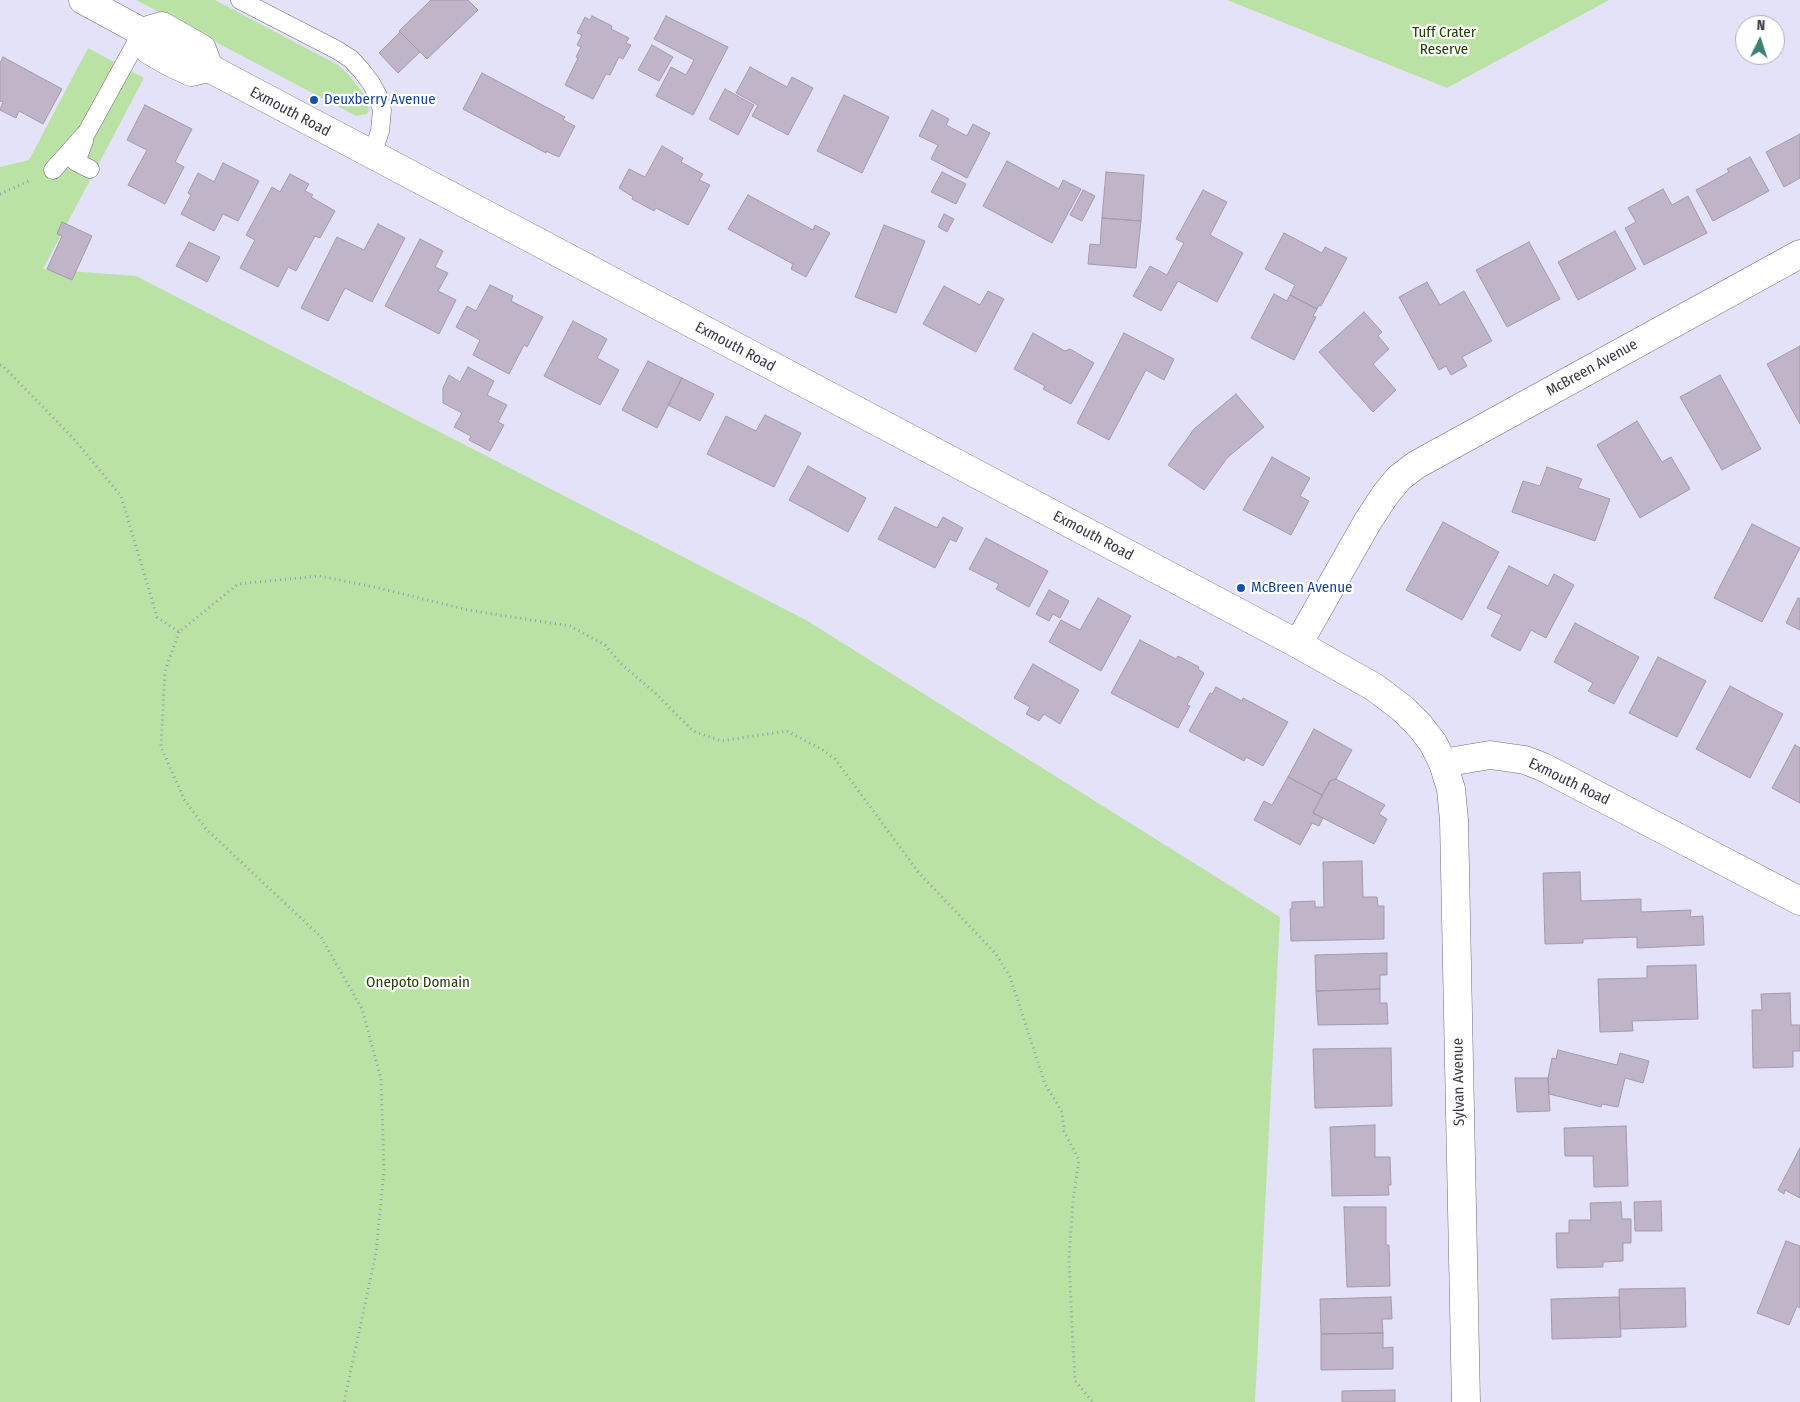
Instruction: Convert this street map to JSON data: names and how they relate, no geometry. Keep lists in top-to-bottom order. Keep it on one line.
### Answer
{"streets":{"main road":["Exmouth Road","McBreen Avenue","Sylvan Avenue"]},"crossings":[["Exmouth Road","McBreen Avenue"],["Exmouth Road","Sylvan Avenue"]],"parks":["Tuff Crater Reserve","Onepoto Domain"],"places":["Deuxberry Avenue","McBreen Avenue"],"north":"top"}
